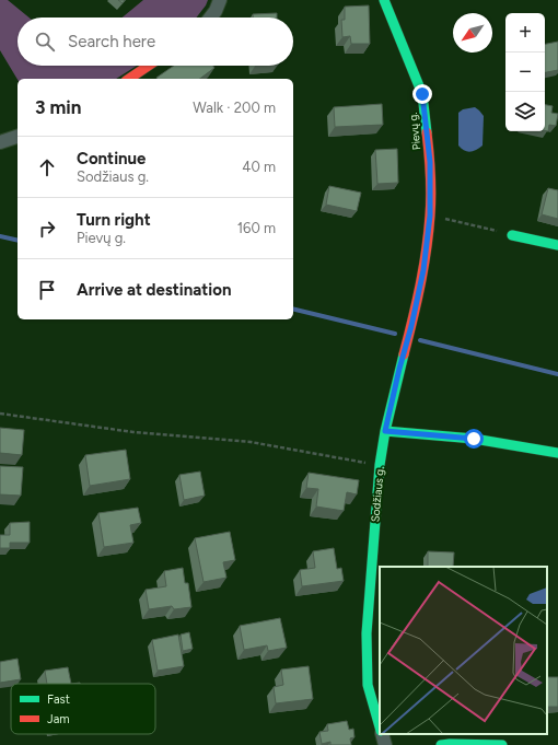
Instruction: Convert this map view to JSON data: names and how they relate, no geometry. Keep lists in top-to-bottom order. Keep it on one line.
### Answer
{"streets":{"street":["Pievų g.","Sodžiaus g."]},"crossings":[["Pievų g.","Sodžiaus g."]],"legend":["Fast","Jam"],"north":"bottom left","page":{"map_buttons":["+","−"],"search":"Search here","heading":["3 min","Walk · 200 m"],"list":[["Continue","Sodžiaus g.","40 m"],["Turn right","Pievų g.","160 m"],"Arrive at destination"]}}
